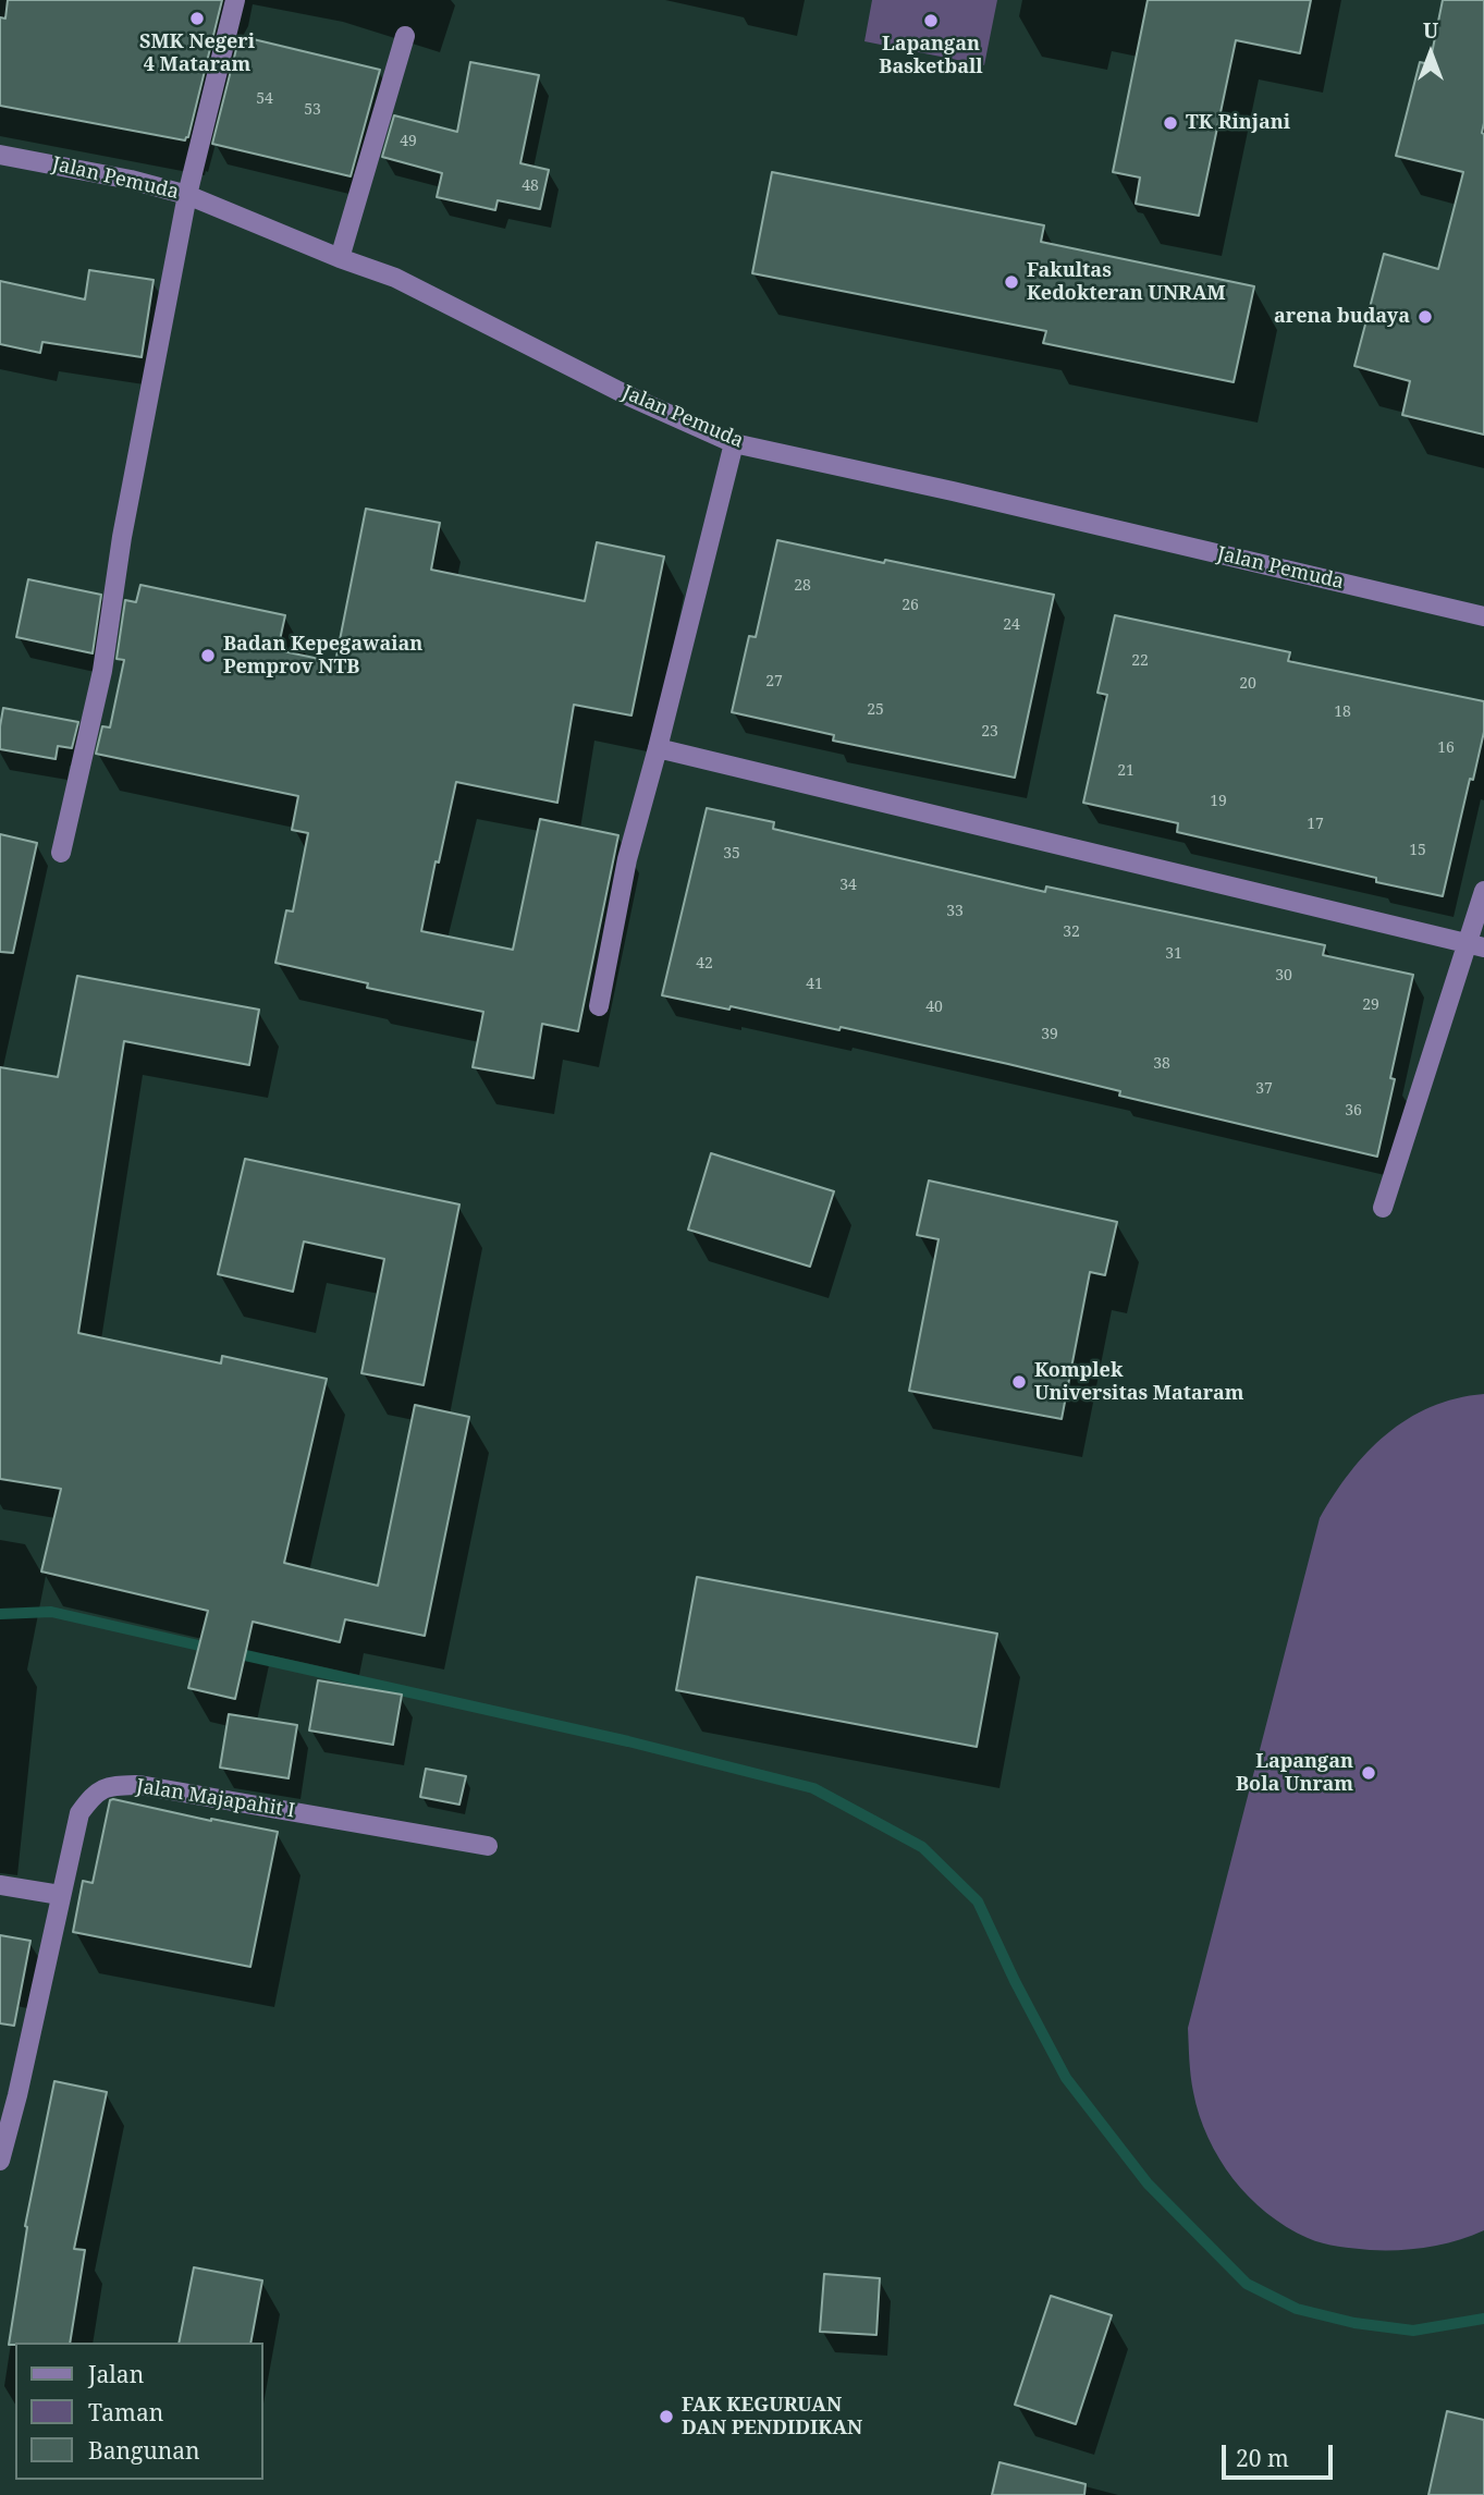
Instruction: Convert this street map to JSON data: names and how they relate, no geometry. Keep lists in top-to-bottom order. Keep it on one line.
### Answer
{"streets":{"street":["Jalan Pemuda","Jalan Majapahit I"]},"places":["SMK Negeri 4 Mataram","Lapangan Basketball","TK Rinjani","Fakultas Kedokteran UNRAM","arena budaya","Badan Kepegawaian Pemprov NTB","Komplek Universitas Mataram","Lapangan Bola Unram","FAK KEGURUAN DAN PENDIDIKAN"],"house_numbers":["54","53","49","48","28","26","24","22","27","20","25","18","23","16","21","19","17","15","35","34","33","32","31","42","30","41","29","40","39","38","37","36"],"legend":["Jalan","Taman","Bangunan"],"scale_bar":"20 m","north":"top"}
